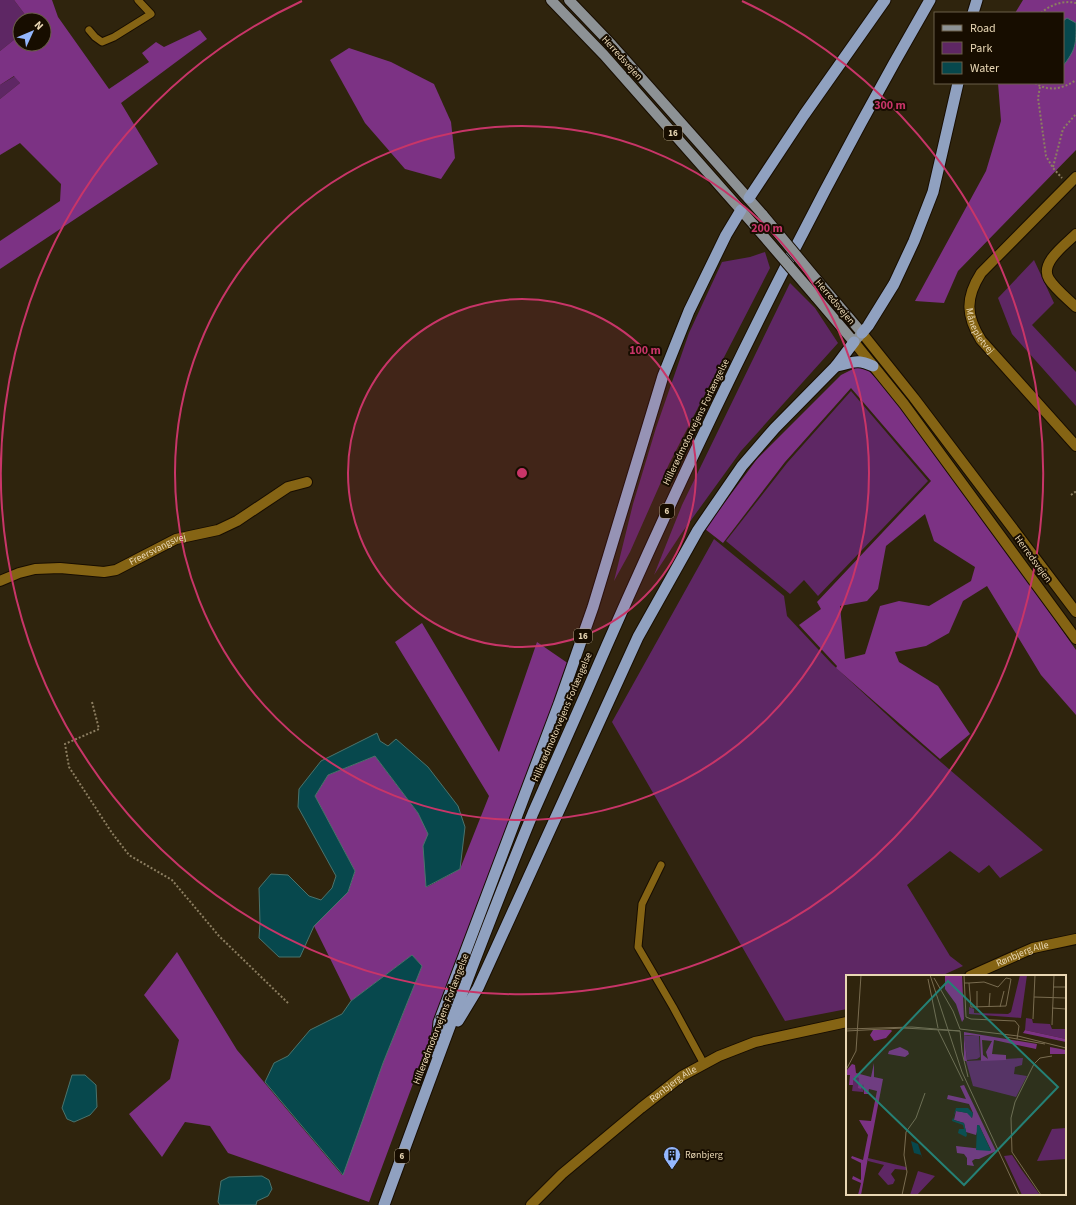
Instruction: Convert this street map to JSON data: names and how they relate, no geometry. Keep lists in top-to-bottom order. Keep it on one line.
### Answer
{"streets":{"highway":["16","Hillerødmotorvejens Forlængelse","6"],"main road":["Herredsvejen"],"street":["Månepletvej","Freersvangsvej","Rønbjerg Alle"]},"crossings":[["Herredsvejen","16"],["16","Hillerødmotorvejens Forlængelse"]],"places":{"building":["Rønbjerg"]},"legend":["Road","Park","Water"],"north":"top right","rings":["300 m","200 m","100 m"]}
